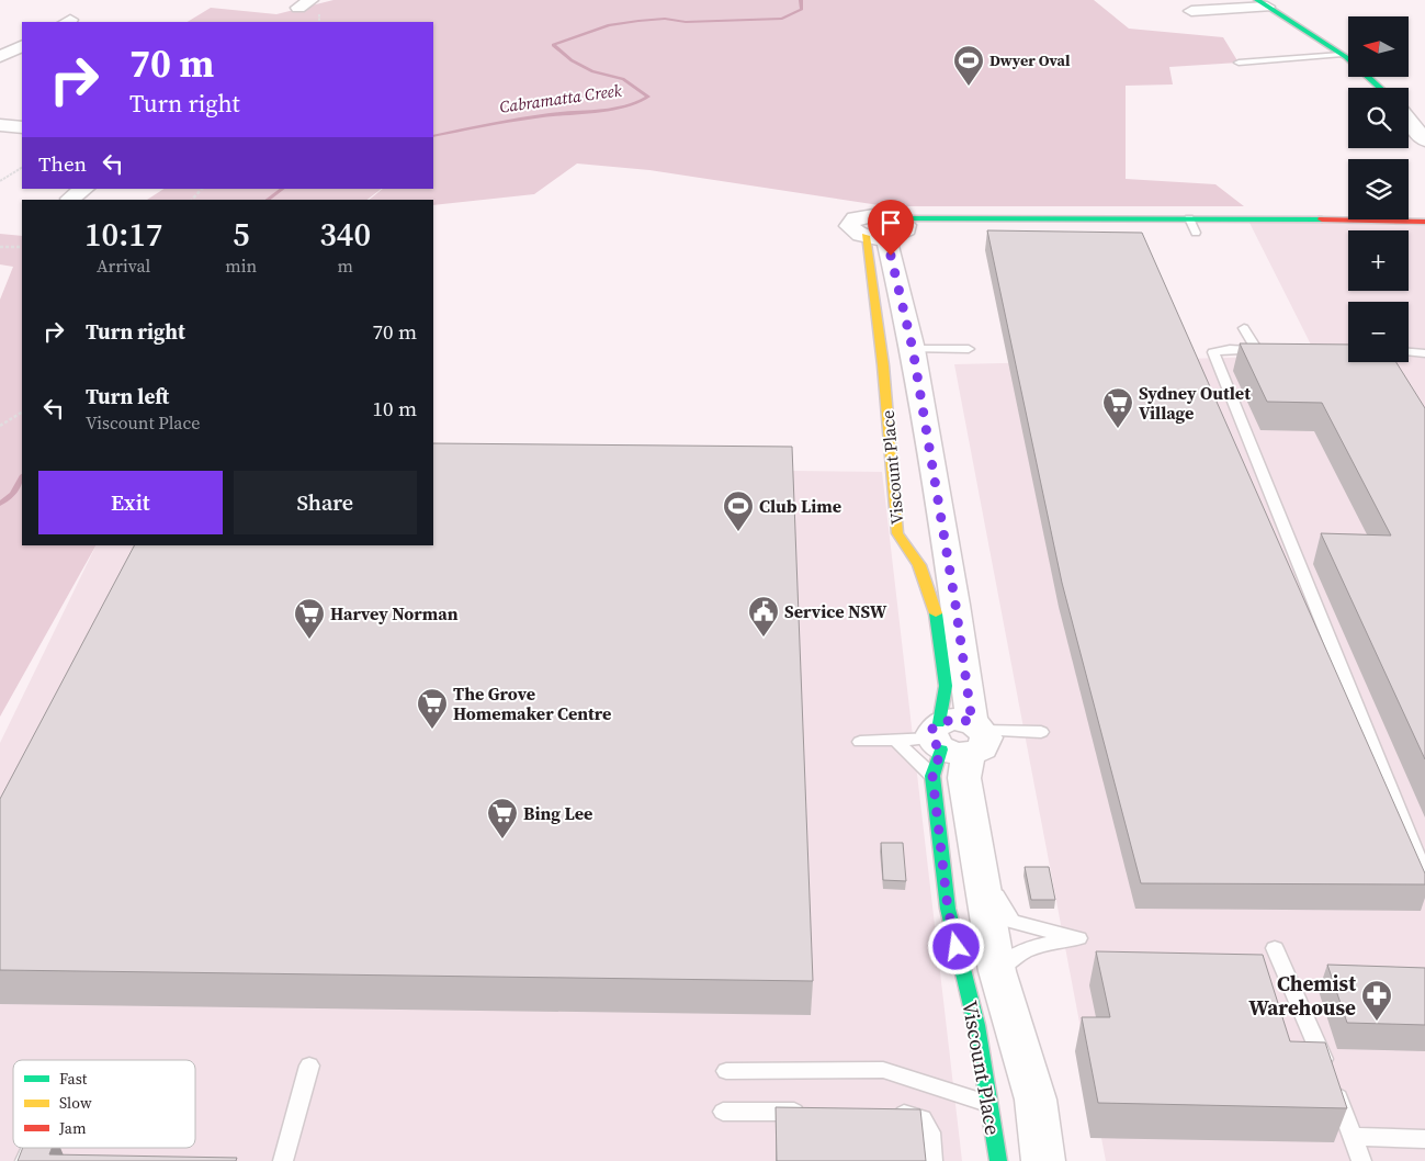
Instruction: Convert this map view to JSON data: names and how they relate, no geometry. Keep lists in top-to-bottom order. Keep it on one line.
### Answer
{"streets":{"street":["Viscount Place"]},"water":["Cabramatta Creek"],"places":{"sports":["Dwyer Oval","Club Lime"],"supermarket":["Sydney Outlet Village","Harvey Norman","The Grove Homemaker Centre","Bing Lee"],"public building":["Service NSW"],"pharmacy":["Chemist Warehouse"]},"legend":["Fast","Slow","Jam"],"north":"left","page":{"map_buttons":["+","−"],"turn":["70 m","Turn right"],"then":"Then","eta":["10:17","Arrival","5","min","340","m"],"list":[{"name":"Turn right","value":"70 m"},{"name":"Turn left","note":"Viscount Place","value":"10 m"}],"buttons":["Exit","Share"]}}
